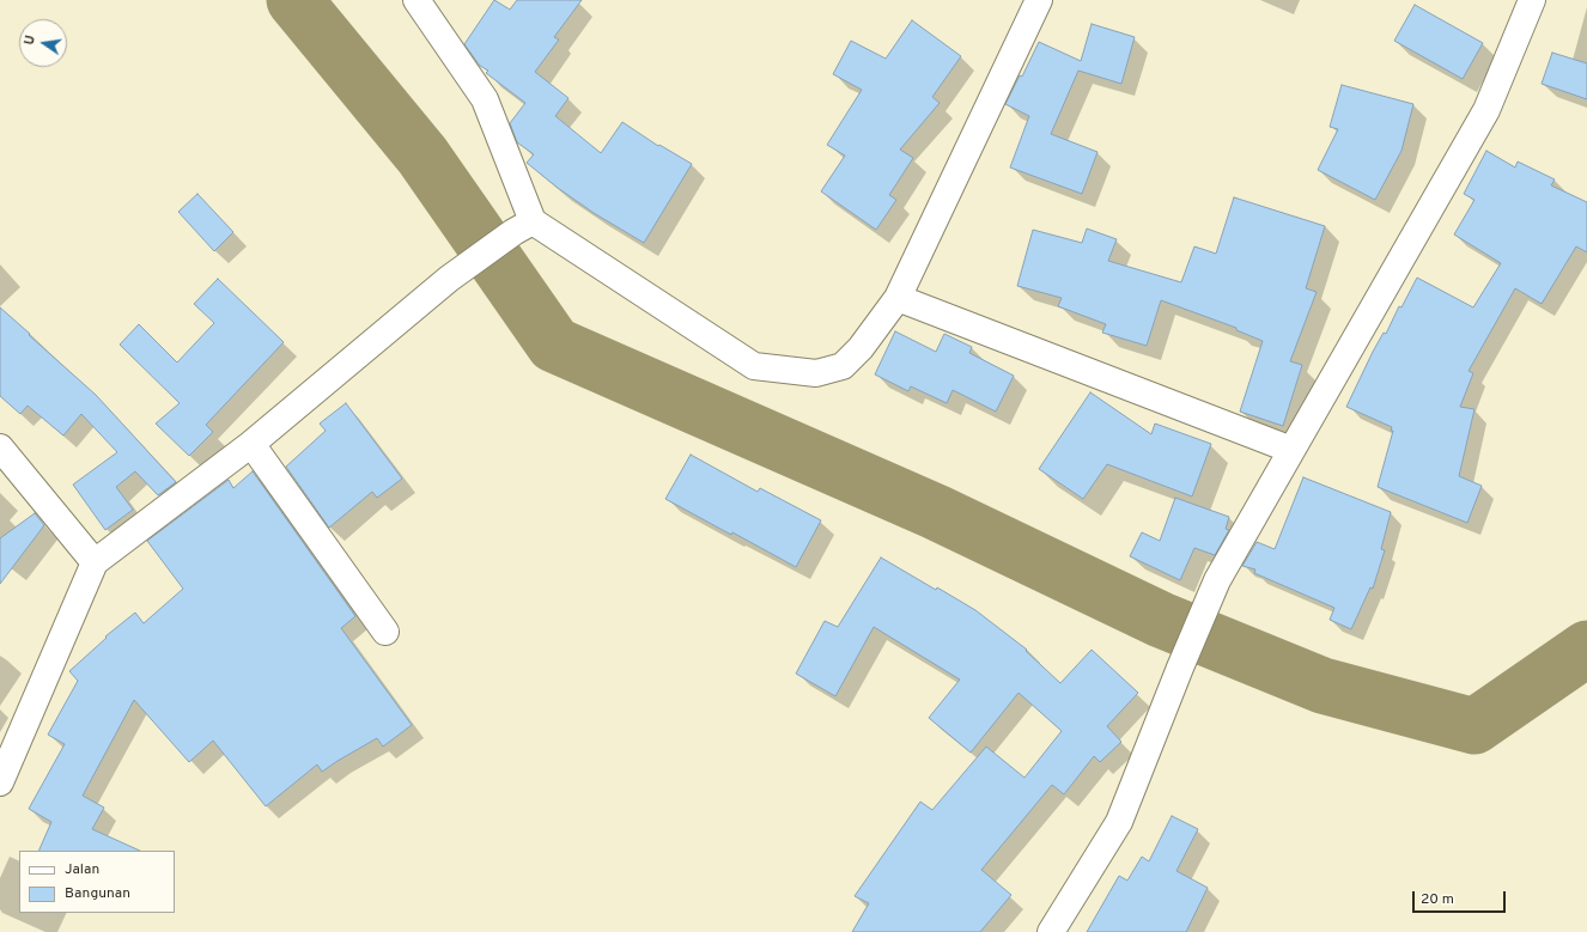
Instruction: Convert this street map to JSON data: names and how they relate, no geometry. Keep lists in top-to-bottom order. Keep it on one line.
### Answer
{"legend":["Jalan","Bangunan"],"scale_bar":"20 m","north":"left"}
